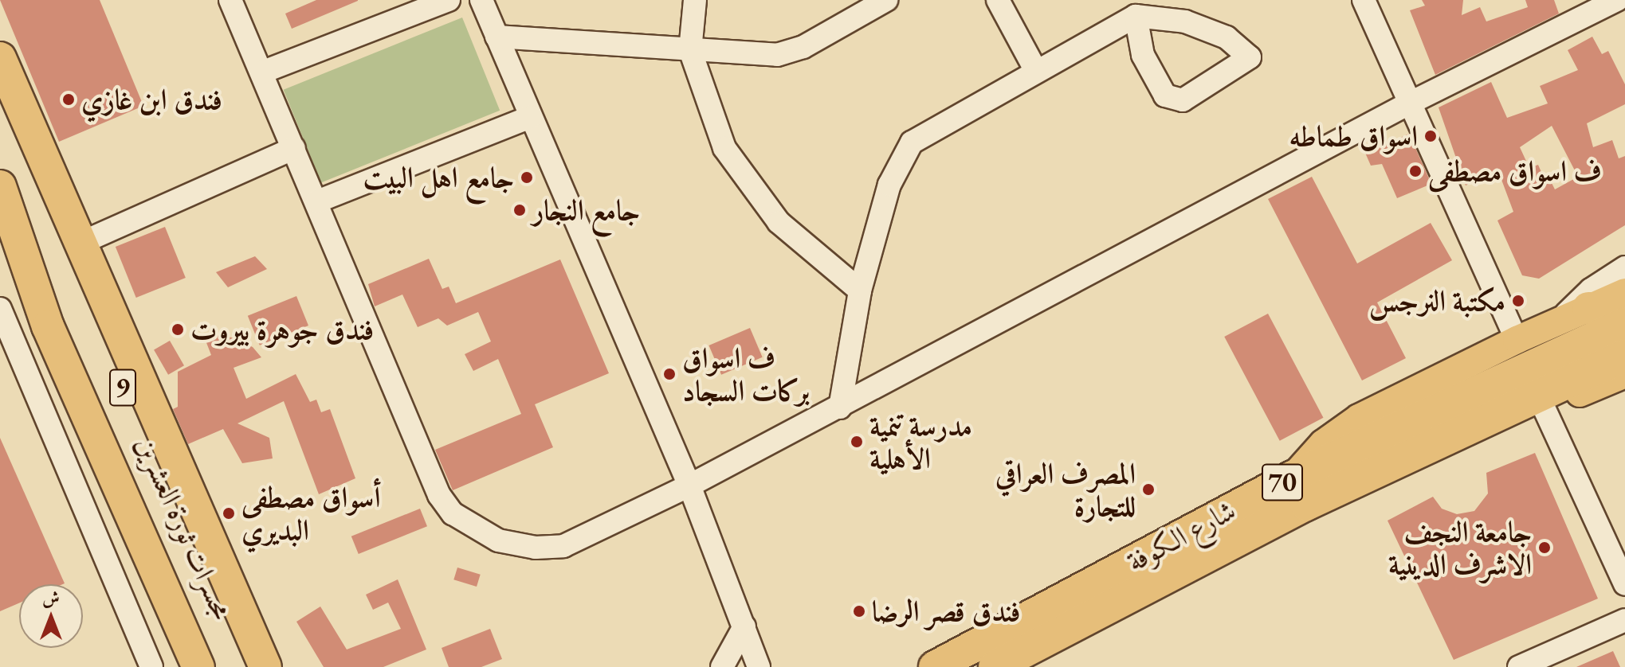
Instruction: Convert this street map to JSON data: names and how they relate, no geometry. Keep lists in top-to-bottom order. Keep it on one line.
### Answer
{"streets":{"highway":["9","70","مجسرات ثورة العشرين","شارع الكوفة"]},"places":["فندق ابن غازي","اسواق طماطه","ف اسواق مصطفى","جامع اهل البيت","جامع النجار","مكتبة النرجس","فندق جوهرة بيروت","ف اسواق بركات السجاد","مدرسة تنمية الأهلية","المصرف العراقي للتجارة","أسواق مصطفى البديري","جامعة النجف الاشرف الدينية","فندق قصر الرضا"],"north":"top"}
